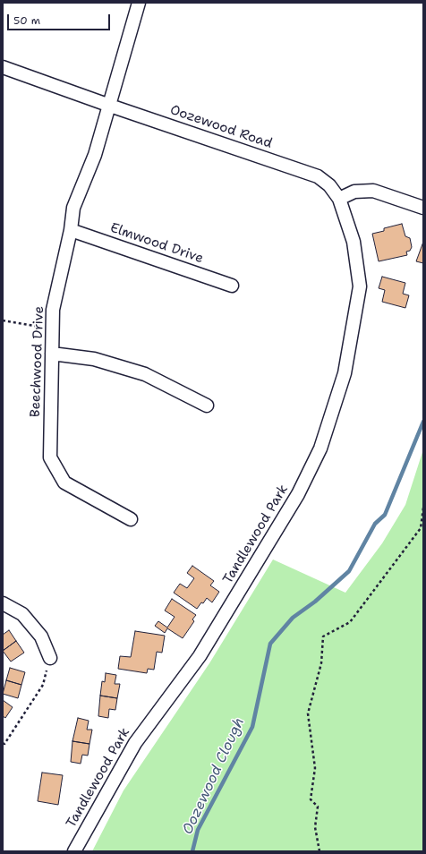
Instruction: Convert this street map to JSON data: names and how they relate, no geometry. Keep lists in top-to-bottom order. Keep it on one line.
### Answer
{"streets":{"street":["Oozewood Road","Elmwood Drive","Beechwood Drive","Tandlewood Park"]},"crossings":[["Oozewood Road","Beechwood Drive"],["Oozewood Road","Tandlewood Park"],["Elmwood Drive","Beechwood Drive"]],"water":["Oozewood Clough"],"scale_bar":"50 m"}
